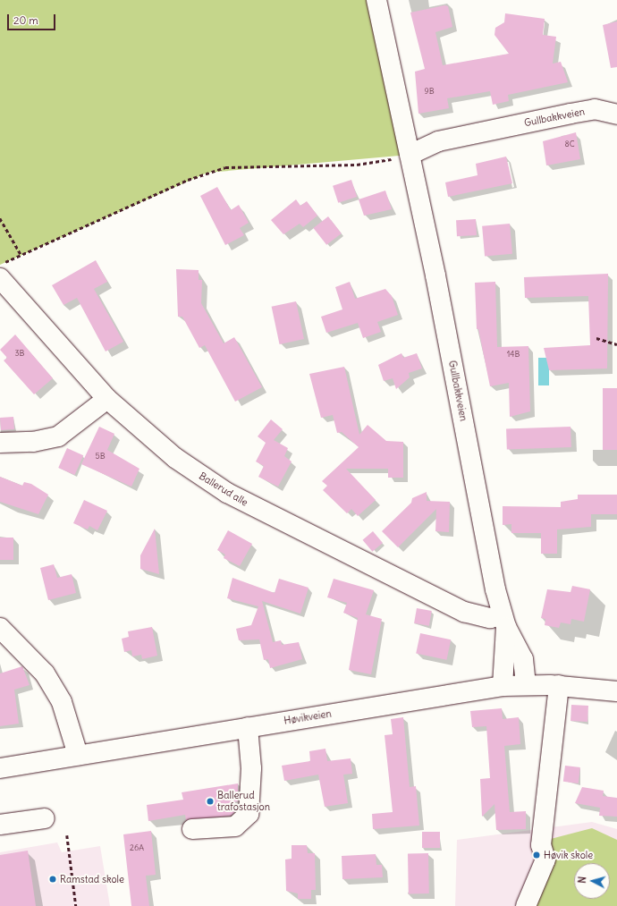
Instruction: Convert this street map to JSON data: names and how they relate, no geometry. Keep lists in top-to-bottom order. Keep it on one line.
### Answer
{"streets":{"street":["Gullbakkveien","Ballerud alle","Høvikveien"]},"crossings":[["Gullbakkveien","Ballerud alle"],["Gullbakkveien","Høvikveien"]],"places":["Ballerud trafostasjon","Høvik skole","Ramstad skole"],"house_numbers":["9B","8C","3B","14B","5B","26A"],"scale_bar":"20 m","north":"left"}
